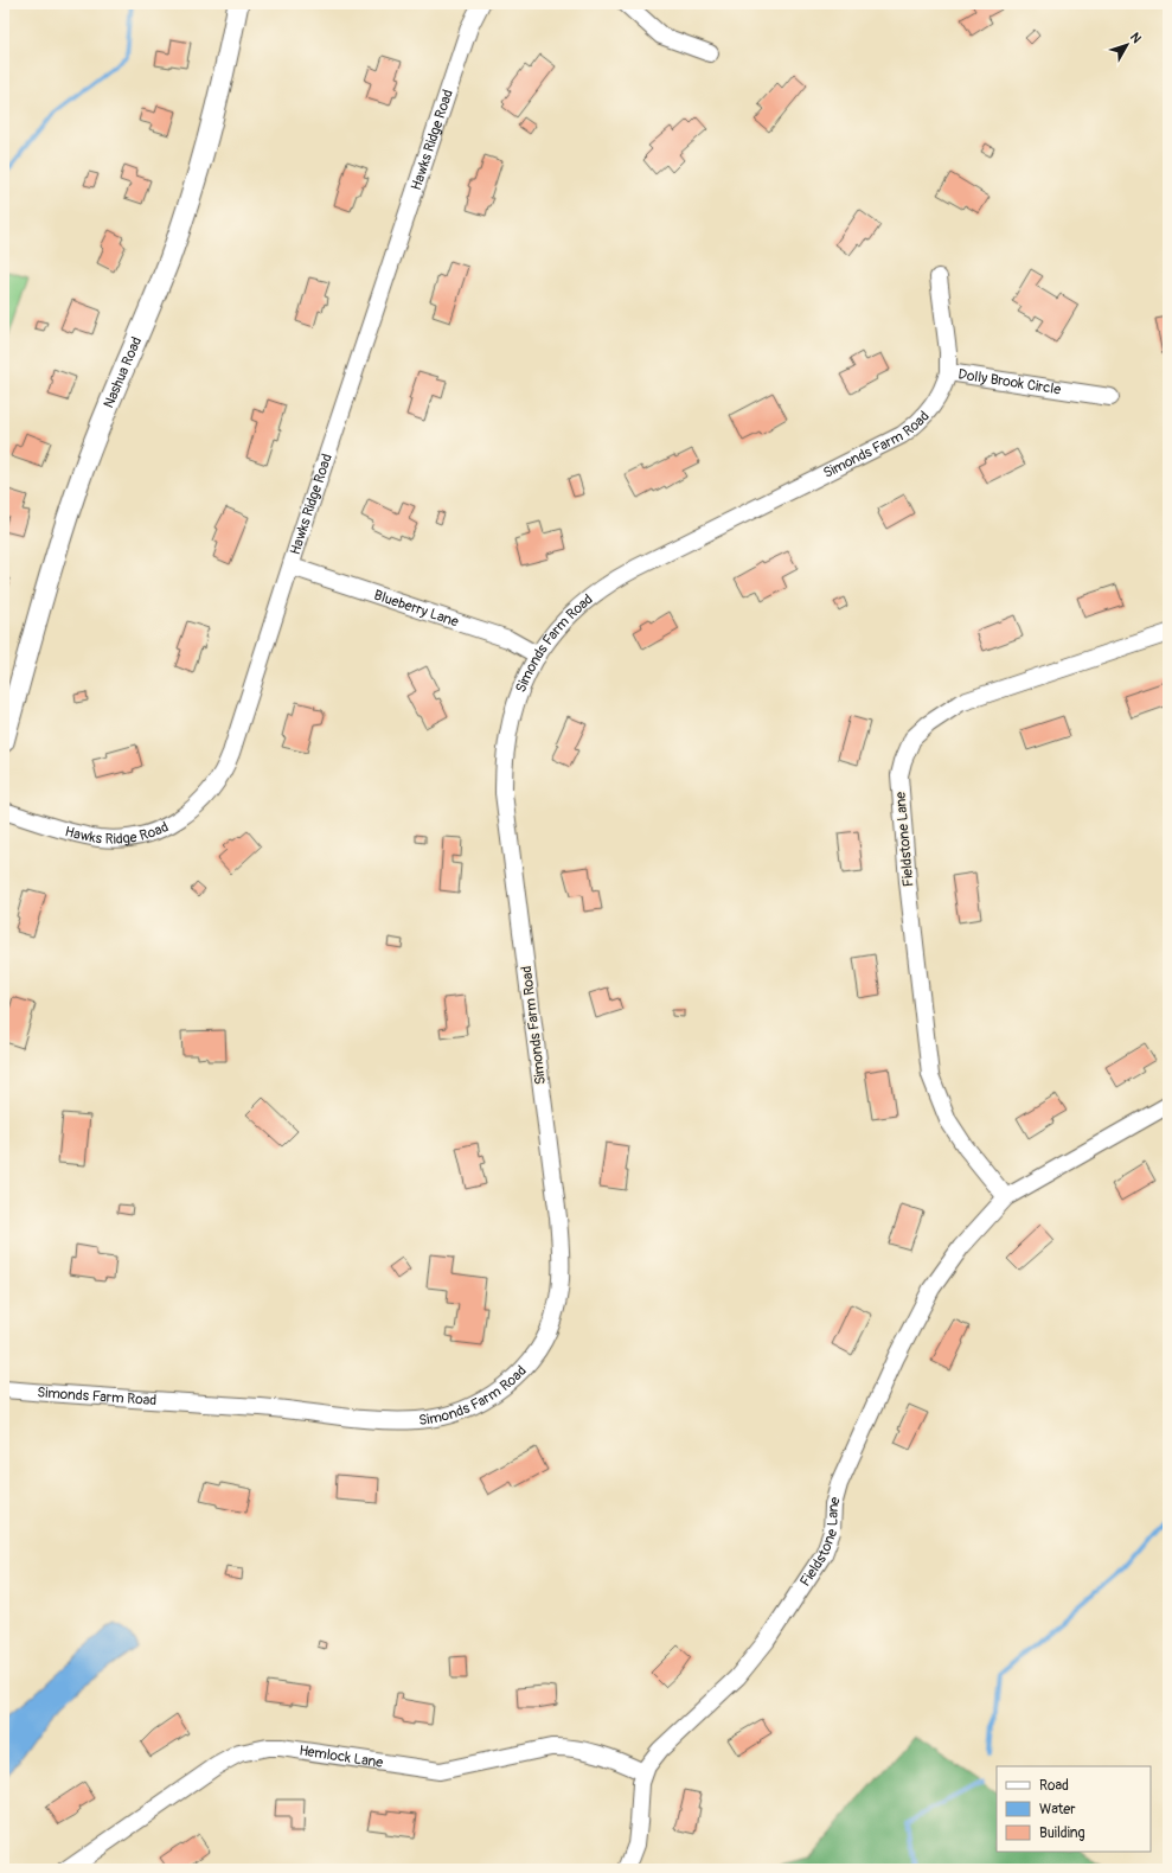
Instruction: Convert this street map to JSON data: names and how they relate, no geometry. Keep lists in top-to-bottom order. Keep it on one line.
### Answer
{"streets":{"main road":["Nashua Road"],"street":["Hawks Ridge Road","Dolly Brook Circle","Simonds Farm Road","Blueberry Lane","Fieldstone Lane","Hemlock Lane"]},"crossings":[["Hawks Ridge Road","Blueberry Lane"],["Dolly Brook Circle","Simonds Farm Road"],["Simonds Farm Road","Blueberry Lane"],["Fieldstone Lane","Hemlock Lane"]],"legend":["Road","Water","Building"],"north":"top right"}
